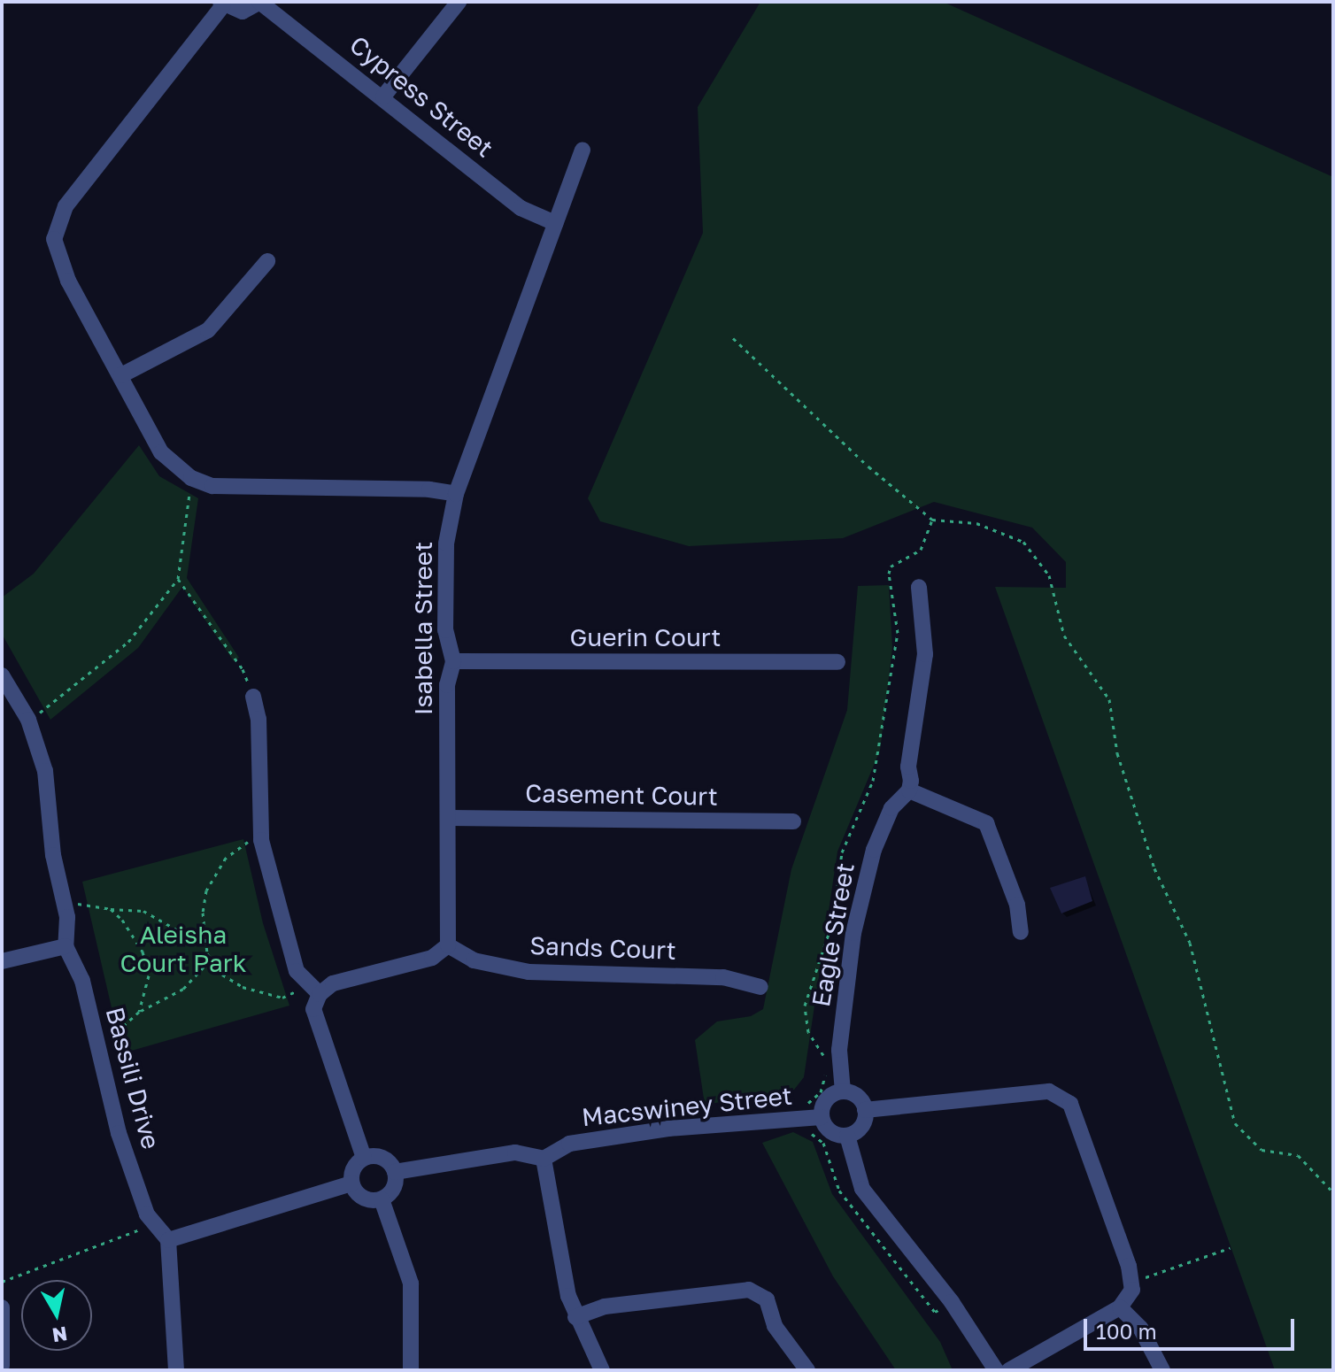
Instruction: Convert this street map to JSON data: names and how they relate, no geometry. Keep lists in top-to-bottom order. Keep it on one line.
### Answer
{"streets":{"street":["Cypress Street","Isabella Street","Guerin Court","Casement Court","Eagle Street","Sands Court","Bassili Drive","Macswiney Street"]},"crossings":[["Cypress Street","Isabella Street"],["Isabella Street","Guerin Court"],["Isabella Street","Casement Court"],["Isabella Street","Sands Court"],["Eagle Street","Macswiney Street"]],"parks":["Aleisha Court Park"],"scale_bar":"100 m","north":"bottom"}
